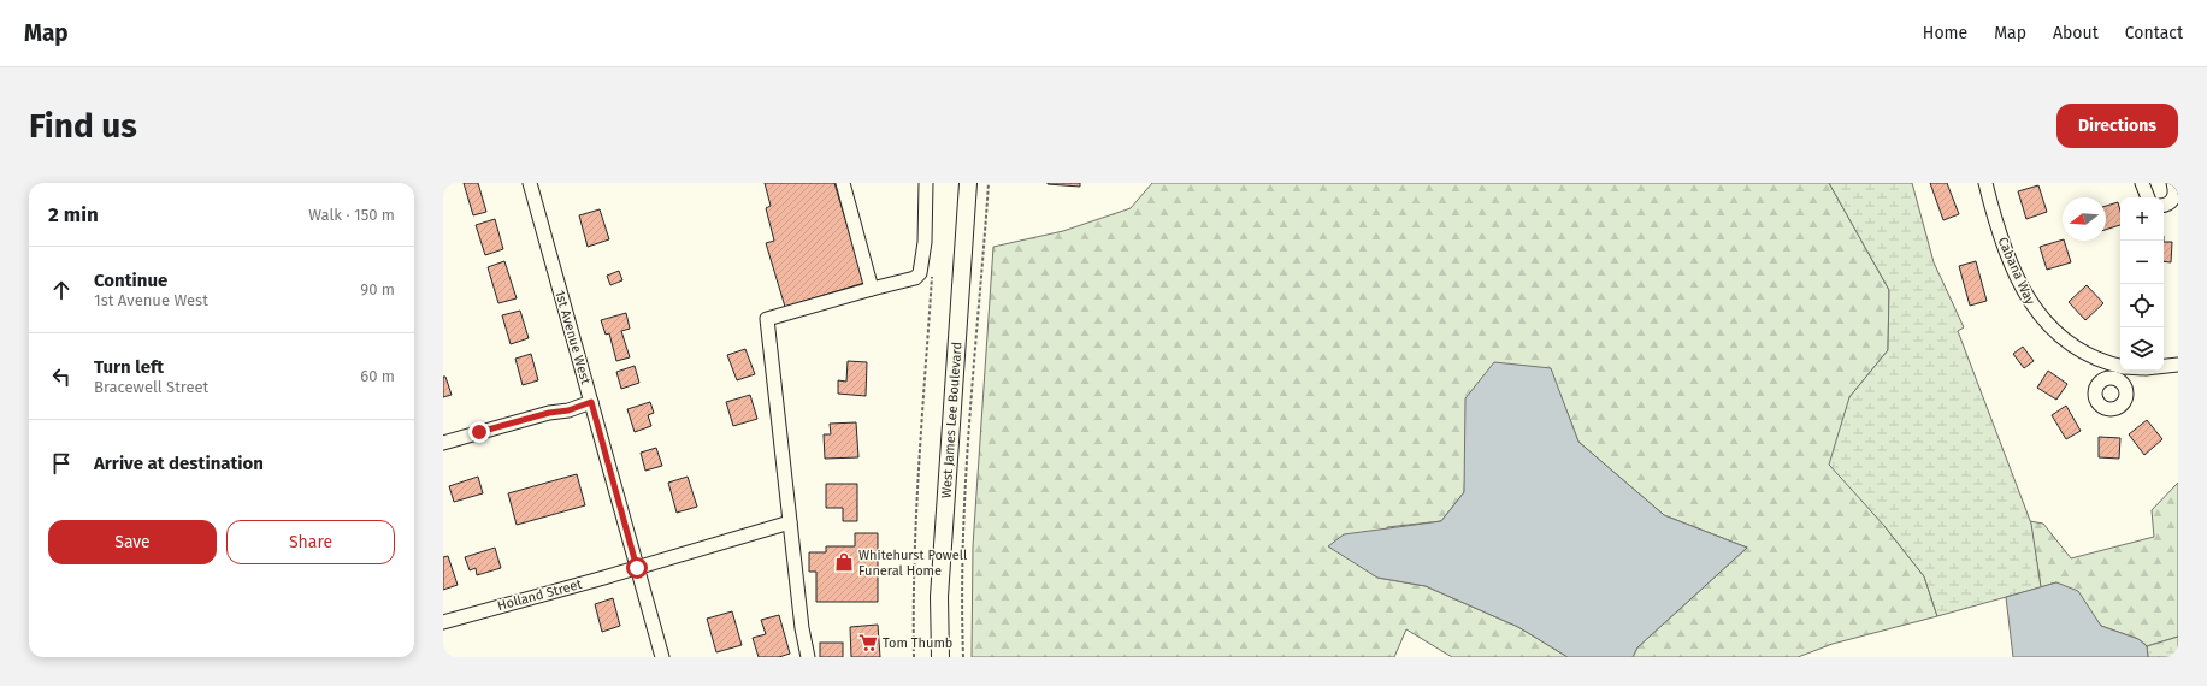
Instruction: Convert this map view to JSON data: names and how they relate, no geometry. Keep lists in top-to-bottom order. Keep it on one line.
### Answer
{"streets":{"main road":["West James Lee Boulevard"],"street":["Cabana Way","1st Avenue West","Holland Street"]},"crossings":[["1st Avenue West","Holland Street"]],"places":{"shop":["Whitehurst Powell Funeral Home"],"supermarket":["Tom Thumb"]},"north":"left","page":{"header":"Map","nav":["Home","Map","About","Contact"],"buttons":["Directions",["Save","Share"]],"title":"Find us","heading":["2 min","Walk · 150 m"],"map_buttons":["+","−"],"list":[["Continue","1st Avenue West","90 m"],["Turn left","Bracewell Street","60 m"],"Arrive at destination"]}}
